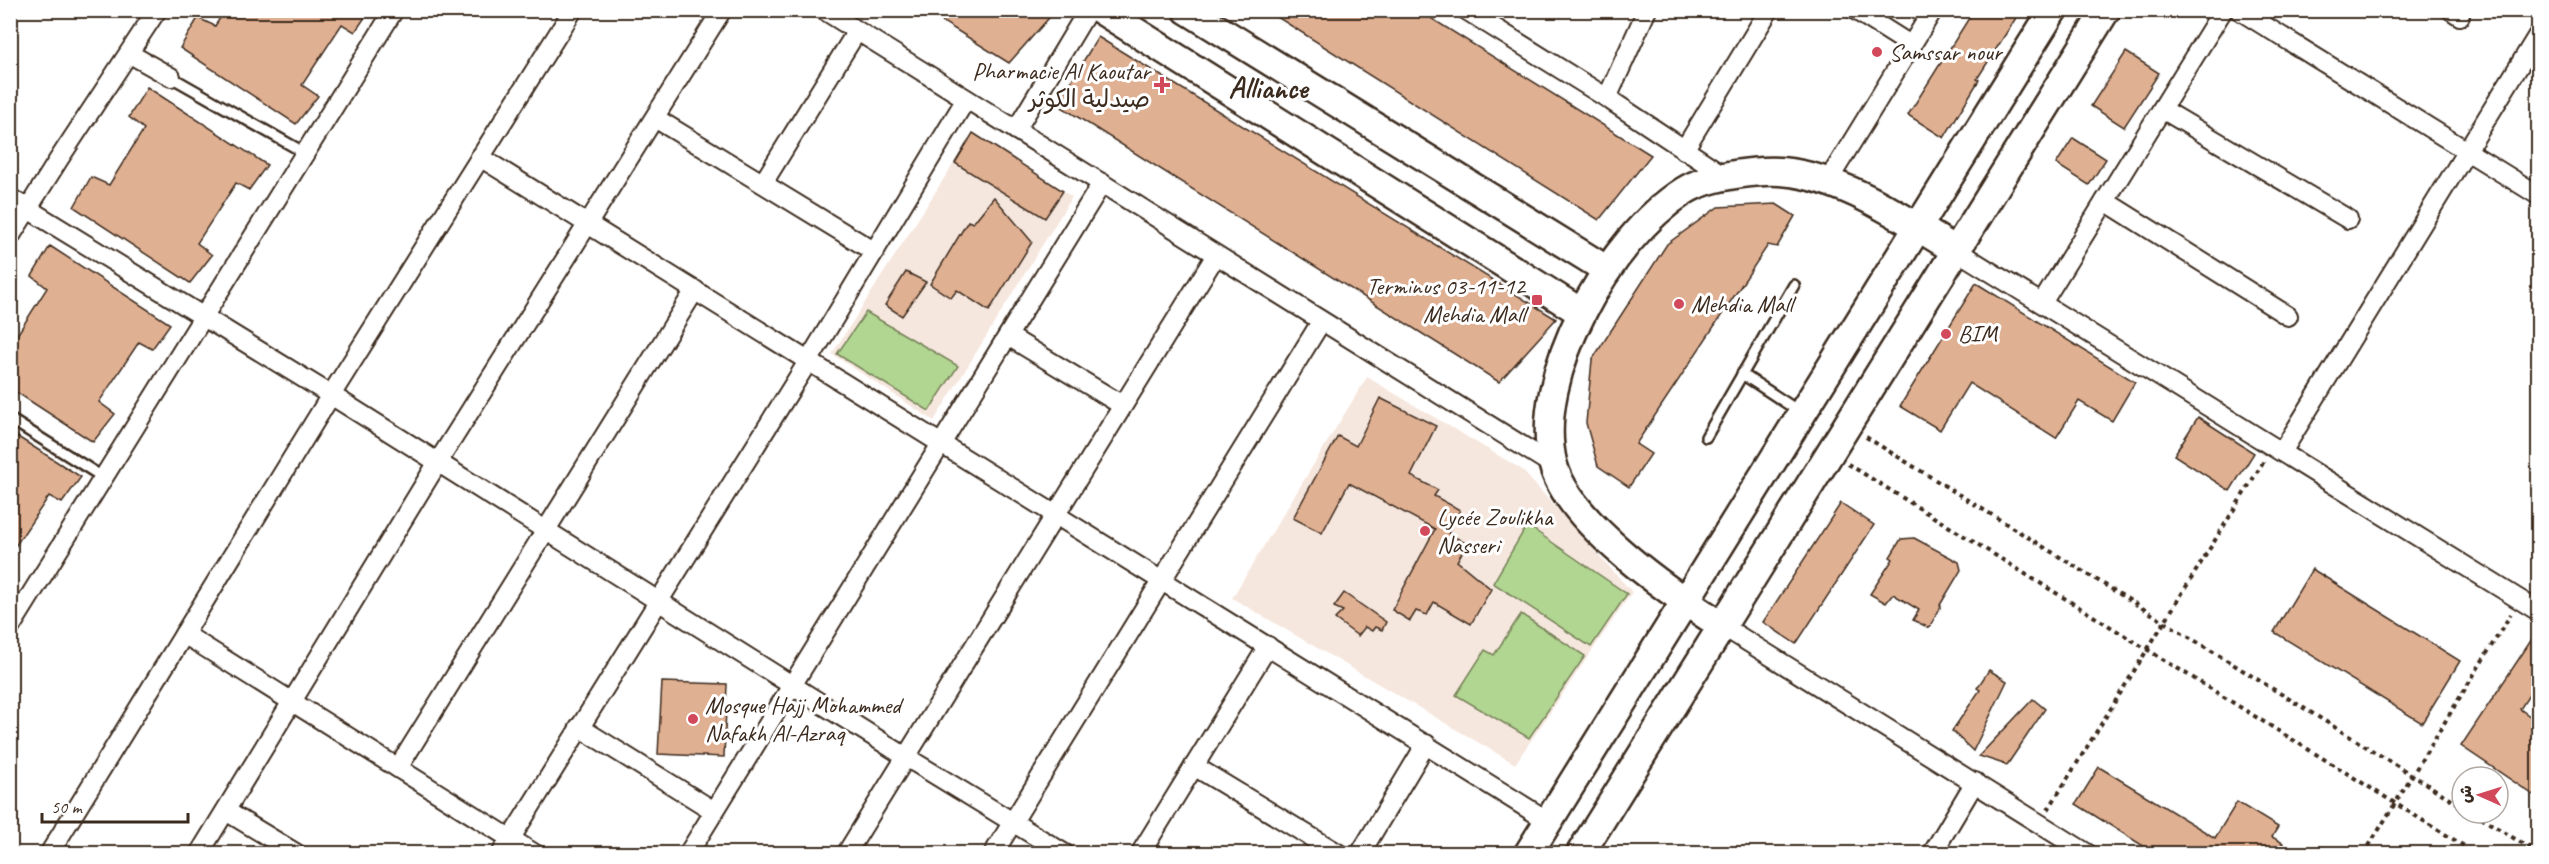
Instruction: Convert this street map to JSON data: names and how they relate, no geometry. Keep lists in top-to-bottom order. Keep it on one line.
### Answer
{"districts":["Alliance"],"places":{"other":["Samssar nour","Mehdia Mall","BIM","Lycée Zoulikha Nasseri","Mosque Hajj Mohammed Nafakh Al-Azraq"],"health":["Pharmacie Al Kaoutar صيدلية الكوثر"],"transit":["Terminus 03-11-12 Mehdia Mall"]},"scale_bar":"50 m","north":"left"}
